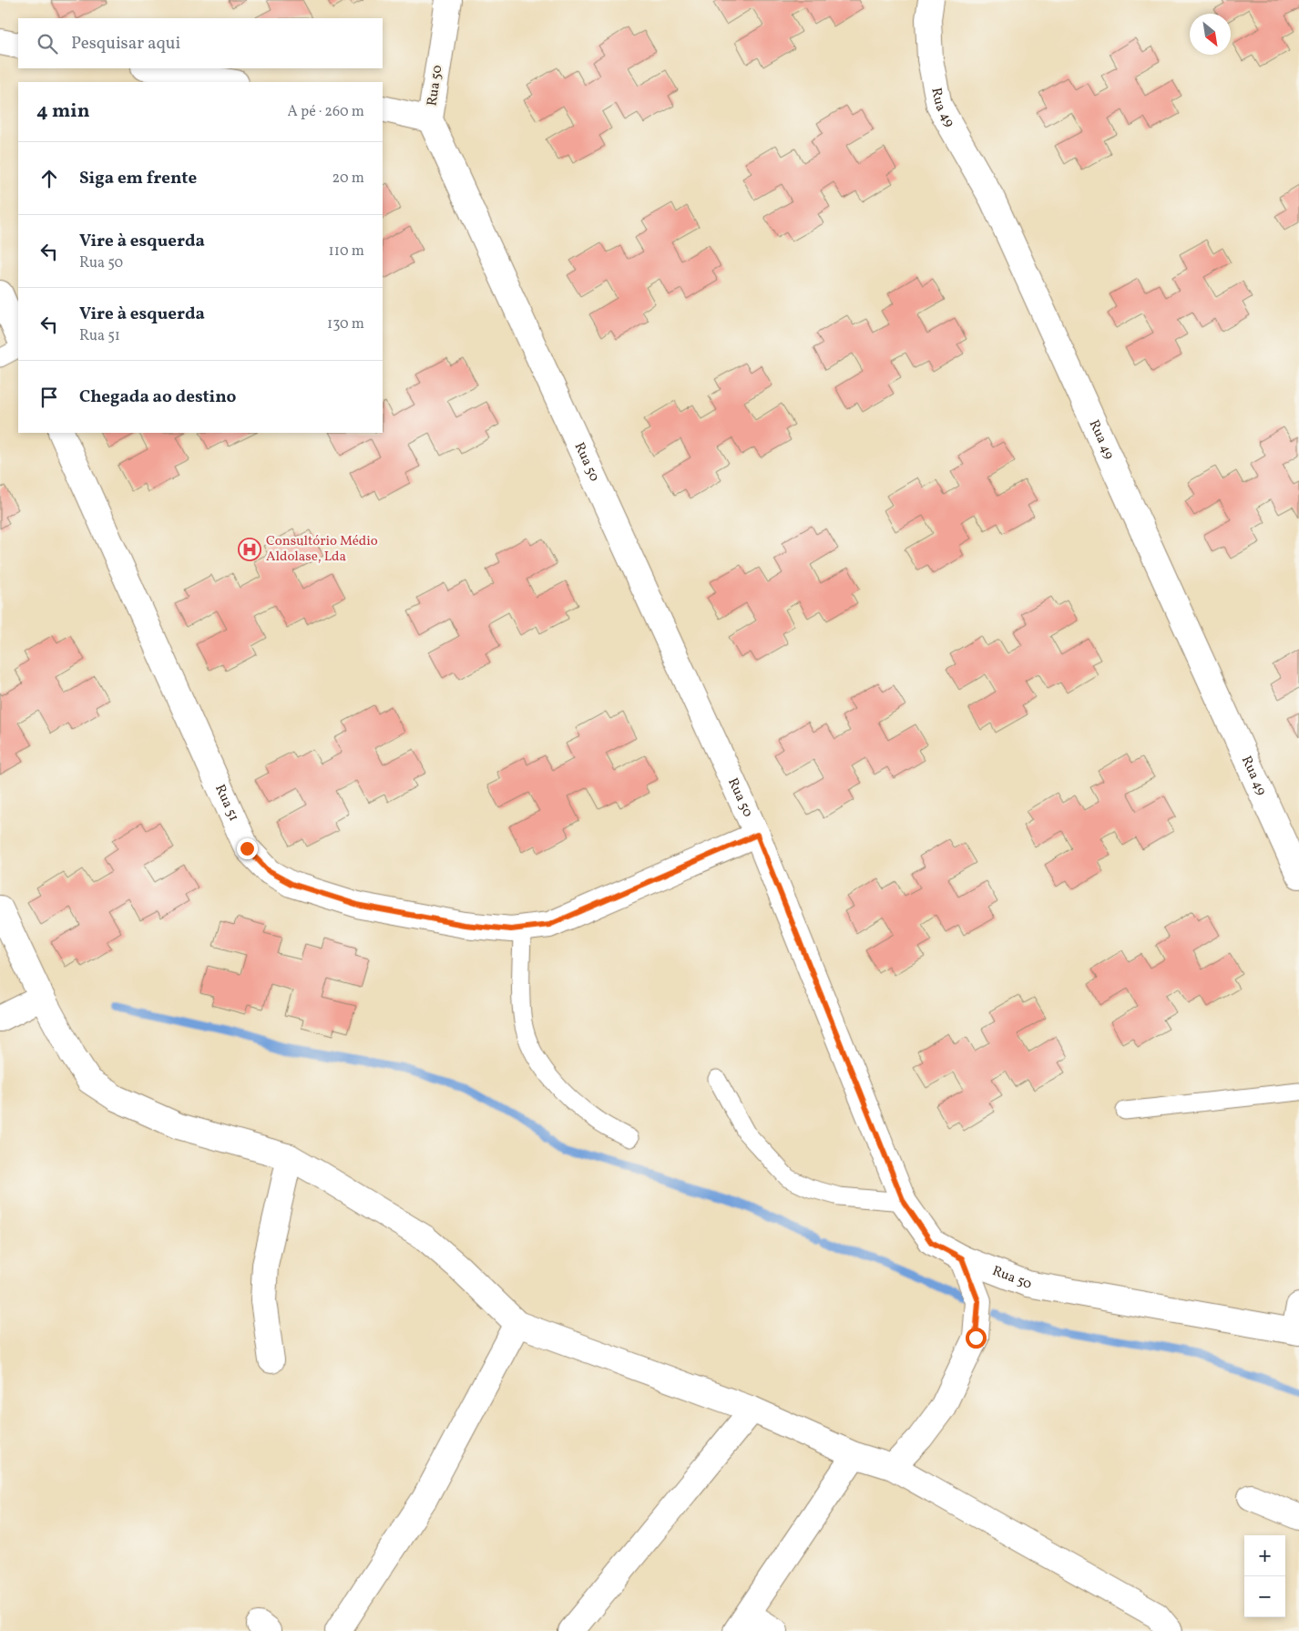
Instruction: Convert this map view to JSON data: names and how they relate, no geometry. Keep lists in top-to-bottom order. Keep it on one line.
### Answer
{"streets":{"street":["Rua 50","Rua 49","Rua 51"]},"crossings":[["Rua 50","Rua 51"]],"places":{"hospital":["Consultório Médio Aldolase, Lda"]},"north":"bottom right","page":{"search":"Pesquisar aqui","heading":["4 min","A pé · 260 m"],"list":[["Siga em frente","20 m"],["Vire à esquerda","Rua 50","110 m"],["Vire à esquerda","Rua 51","130 m"],"Chegada ao destino"],"map_buttons":["+","−"]}}
